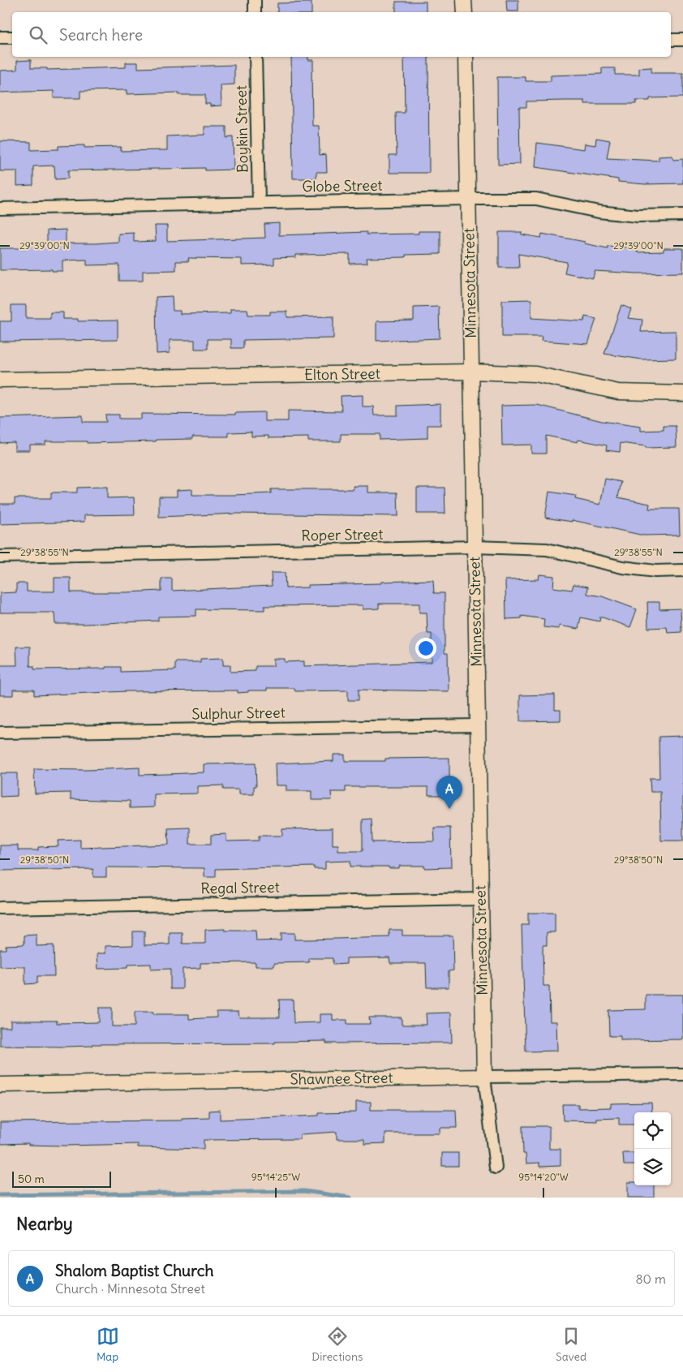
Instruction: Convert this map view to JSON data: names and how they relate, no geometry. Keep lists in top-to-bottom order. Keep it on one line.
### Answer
{"streets":{"street":["Boykin Street","Globe Street","Minnesota Street","Elton Street","Roper Street","Sulphur Street","Regal Street","Shawnee Street"]},"crossings":[["Boykin Street","Globe Street"],["Globe Street","Minnesota Street"],["Minnesota Street","Elton Street"],["Minnesota Street","Roper Street"],["Minnesota Street","Sulphur Street"],["Minnesota Street","Regal Street"],["Minnesota Street","Shawnee Street"]],"scale_bar":"50 m","page":{"search":"Search here","pins":"A","scale":"50 m","heading":"Nearby","list":[{"mark":"A","name":"Shalom Baptist Church","note":"Church · Minnesota Street","value":"80 m"}],"nav":["Map","Directions","Saved"]},"coordinates":["29°39'00\"N","29°38'55\"N","29°38'50\"N","95°14'25\"W","95°14'20\"W"]}
